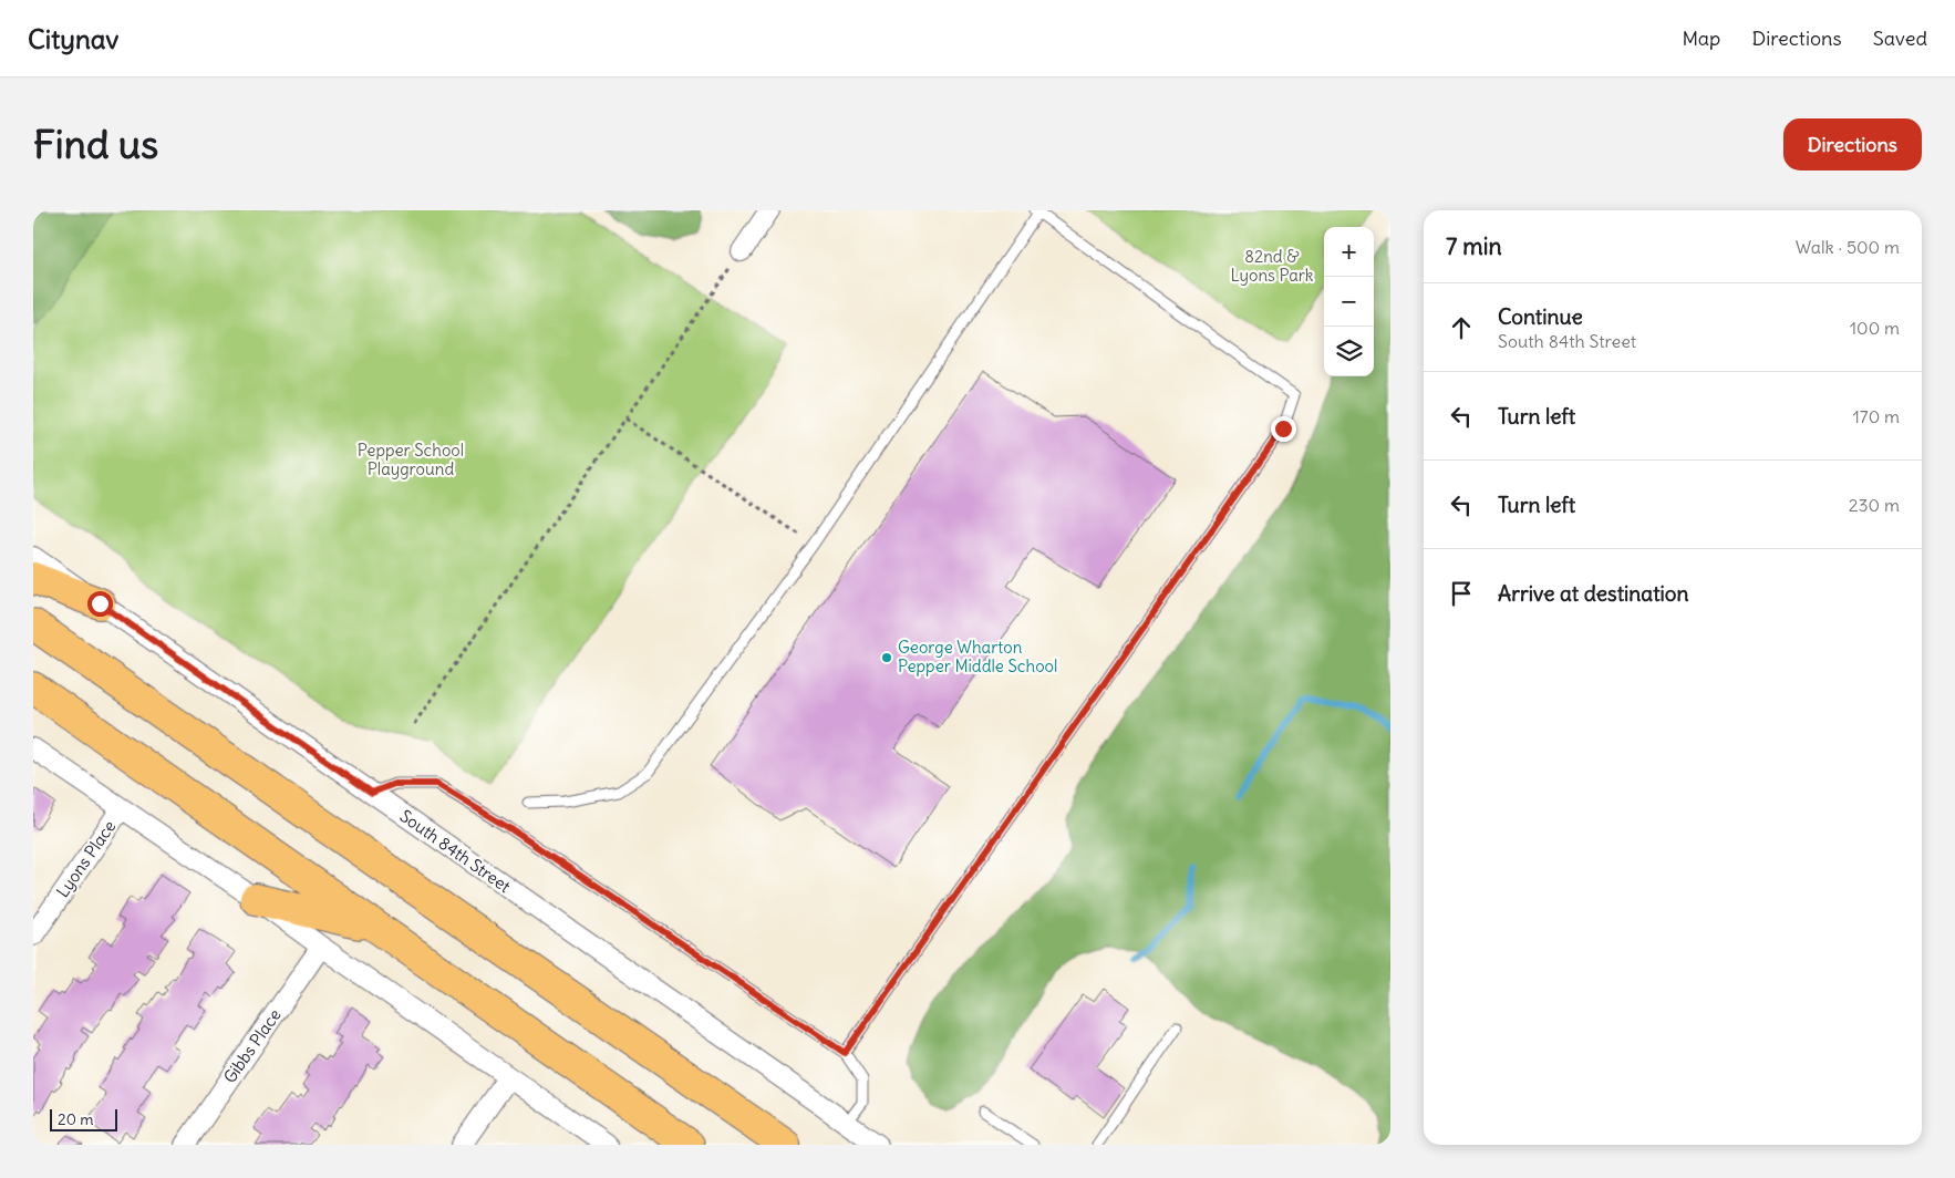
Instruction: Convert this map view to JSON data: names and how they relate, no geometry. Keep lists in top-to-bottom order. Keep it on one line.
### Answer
{"streets":{"street":["South 84th Street","Lyons Place","Gibbs Place"]},"parks":["82nd & Lyons Park","Pepper School Playground"],"places":["George Wharton Pepper Middle School"],"scale_bar":"20 m","page":{"header":"Citynav","nav":["Map","Directions","Saved"],"buttons":"Directions","title":"Find us","heading":["7 min","Walk · 500 m"],"map_buttons":["+","−"],"list":[["Continue","South 84th Street","100 m"],["Turn left","170 m"],["Turn left","230 m"],"Arrive at destination"],"scale":"20 m"}}
